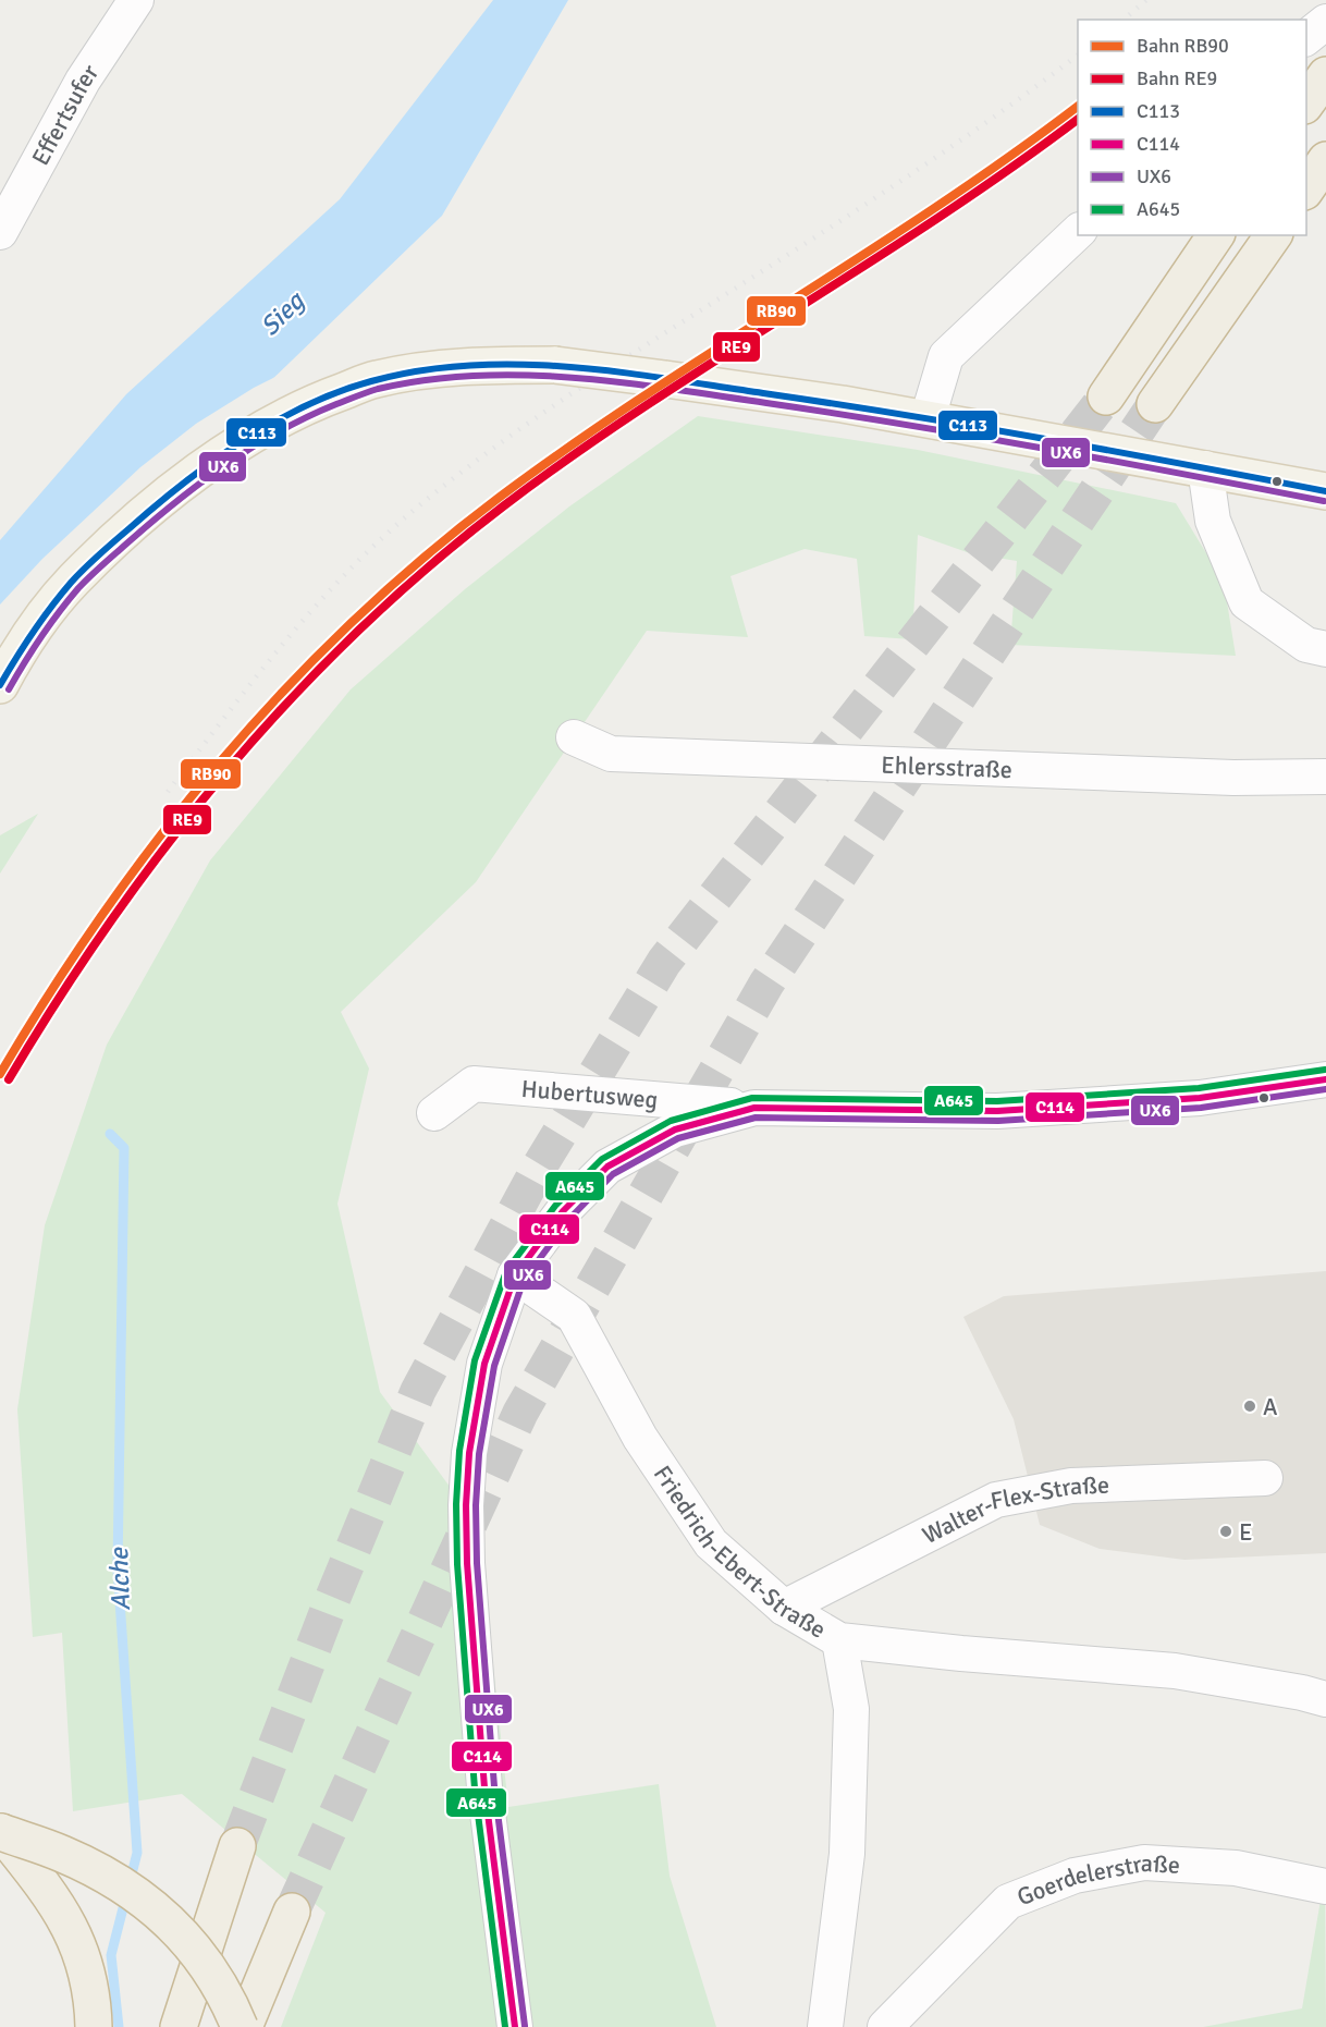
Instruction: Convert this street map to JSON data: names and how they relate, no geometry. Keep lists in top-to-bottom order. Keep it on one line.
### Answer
{"streets":{"street":["Effertsufer","Ehlersstraße","Hubertusweg","Walter-Flex-Straße","Friedrich-Ebert-Straße","Goerdelerstraße"]},"crossings":[["Hubertusweg","Friedrich-Ebert-Straße"],["Walter-Flex-Straße","Friedrich-Ebert-Straße"]],"water":["Sieg","Alche"],"places":["A","E"],"lines":["rail line RB90","rail line RE9","transit line C113","transit line UX6","transit line A645","transit line C114"],"legend":["Bahn RB90","Bahn RE9","C113","C114","UX6","A645"]}
